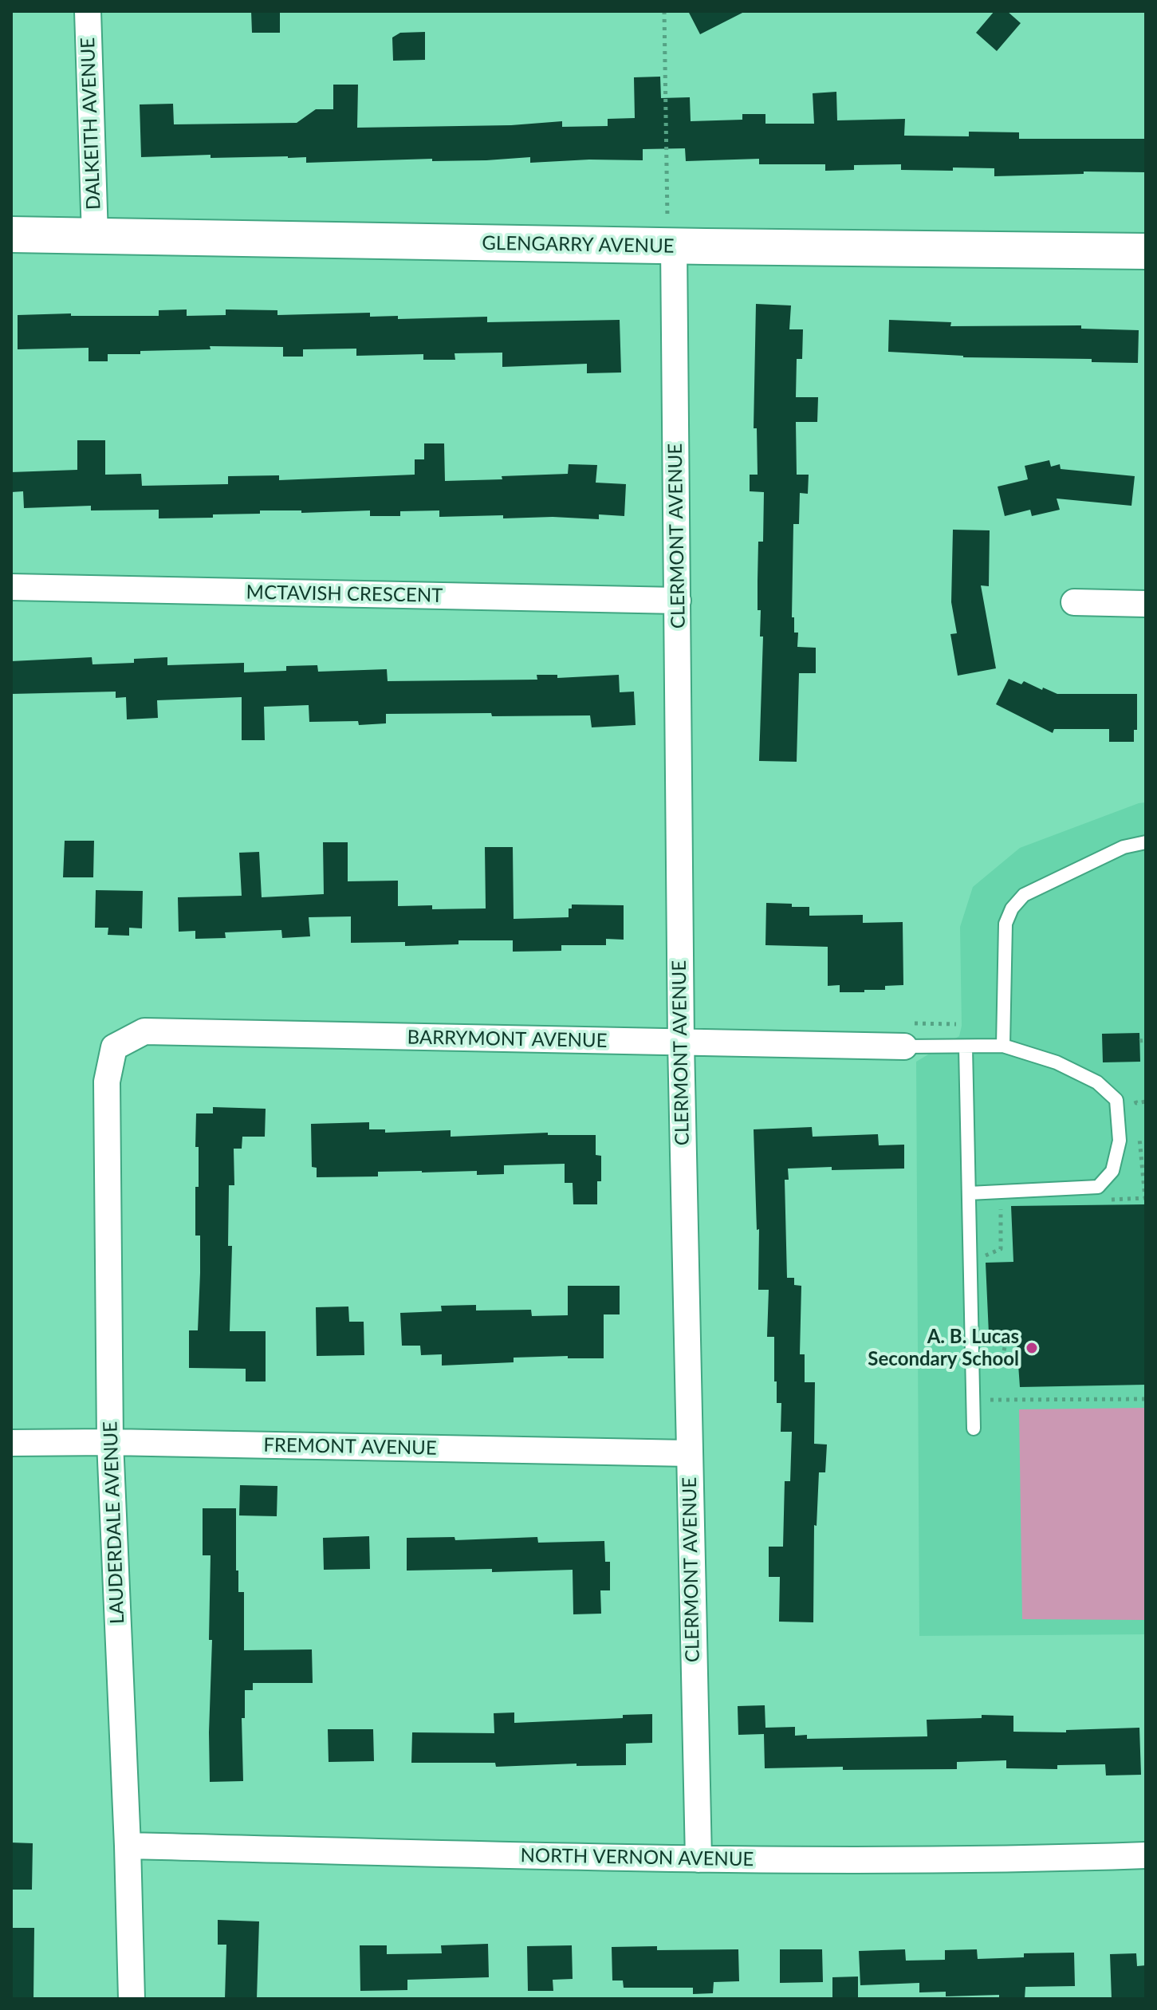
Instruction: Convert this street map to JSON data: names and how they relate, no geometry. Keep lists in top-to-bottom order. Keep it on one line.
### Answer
{"streets":{"street":["DALKEITH AVENUE","GLENGARRY AVENUE","CLERMONT AVENUE","MCTAVISH CRESCENT","BARRYMONT AVENUE","FREMONT AVENUE","LAUDERDALE AVENUE","NORTH VERNON AVENUE"]},"crossings":[["DALKEITH AVENUE","GLENGARRY AVENUE"],["GLENGARRY AVENUE","CLERMONT AVENUE"],["CLERMONT AVENUE","MCTAVISH CRESCENT"],["CLERMONT AVENUE","BARRYMONT AVENUE"],["CLERMONT AVENUE","FREMONT AVENUE"],["CLERMONT AVENUE","NORTH VERNON AVENUE"],["BARRYMONT AVENUE","LAUDERDALE AVENUE"],["FREMONT AVENUE","LAUDERDALE AVENUE"],["LAUDERDALE AVENUE","NORTH VERNON AVENUE"]],"places":["A. B. Lucas Secondary School"]}
